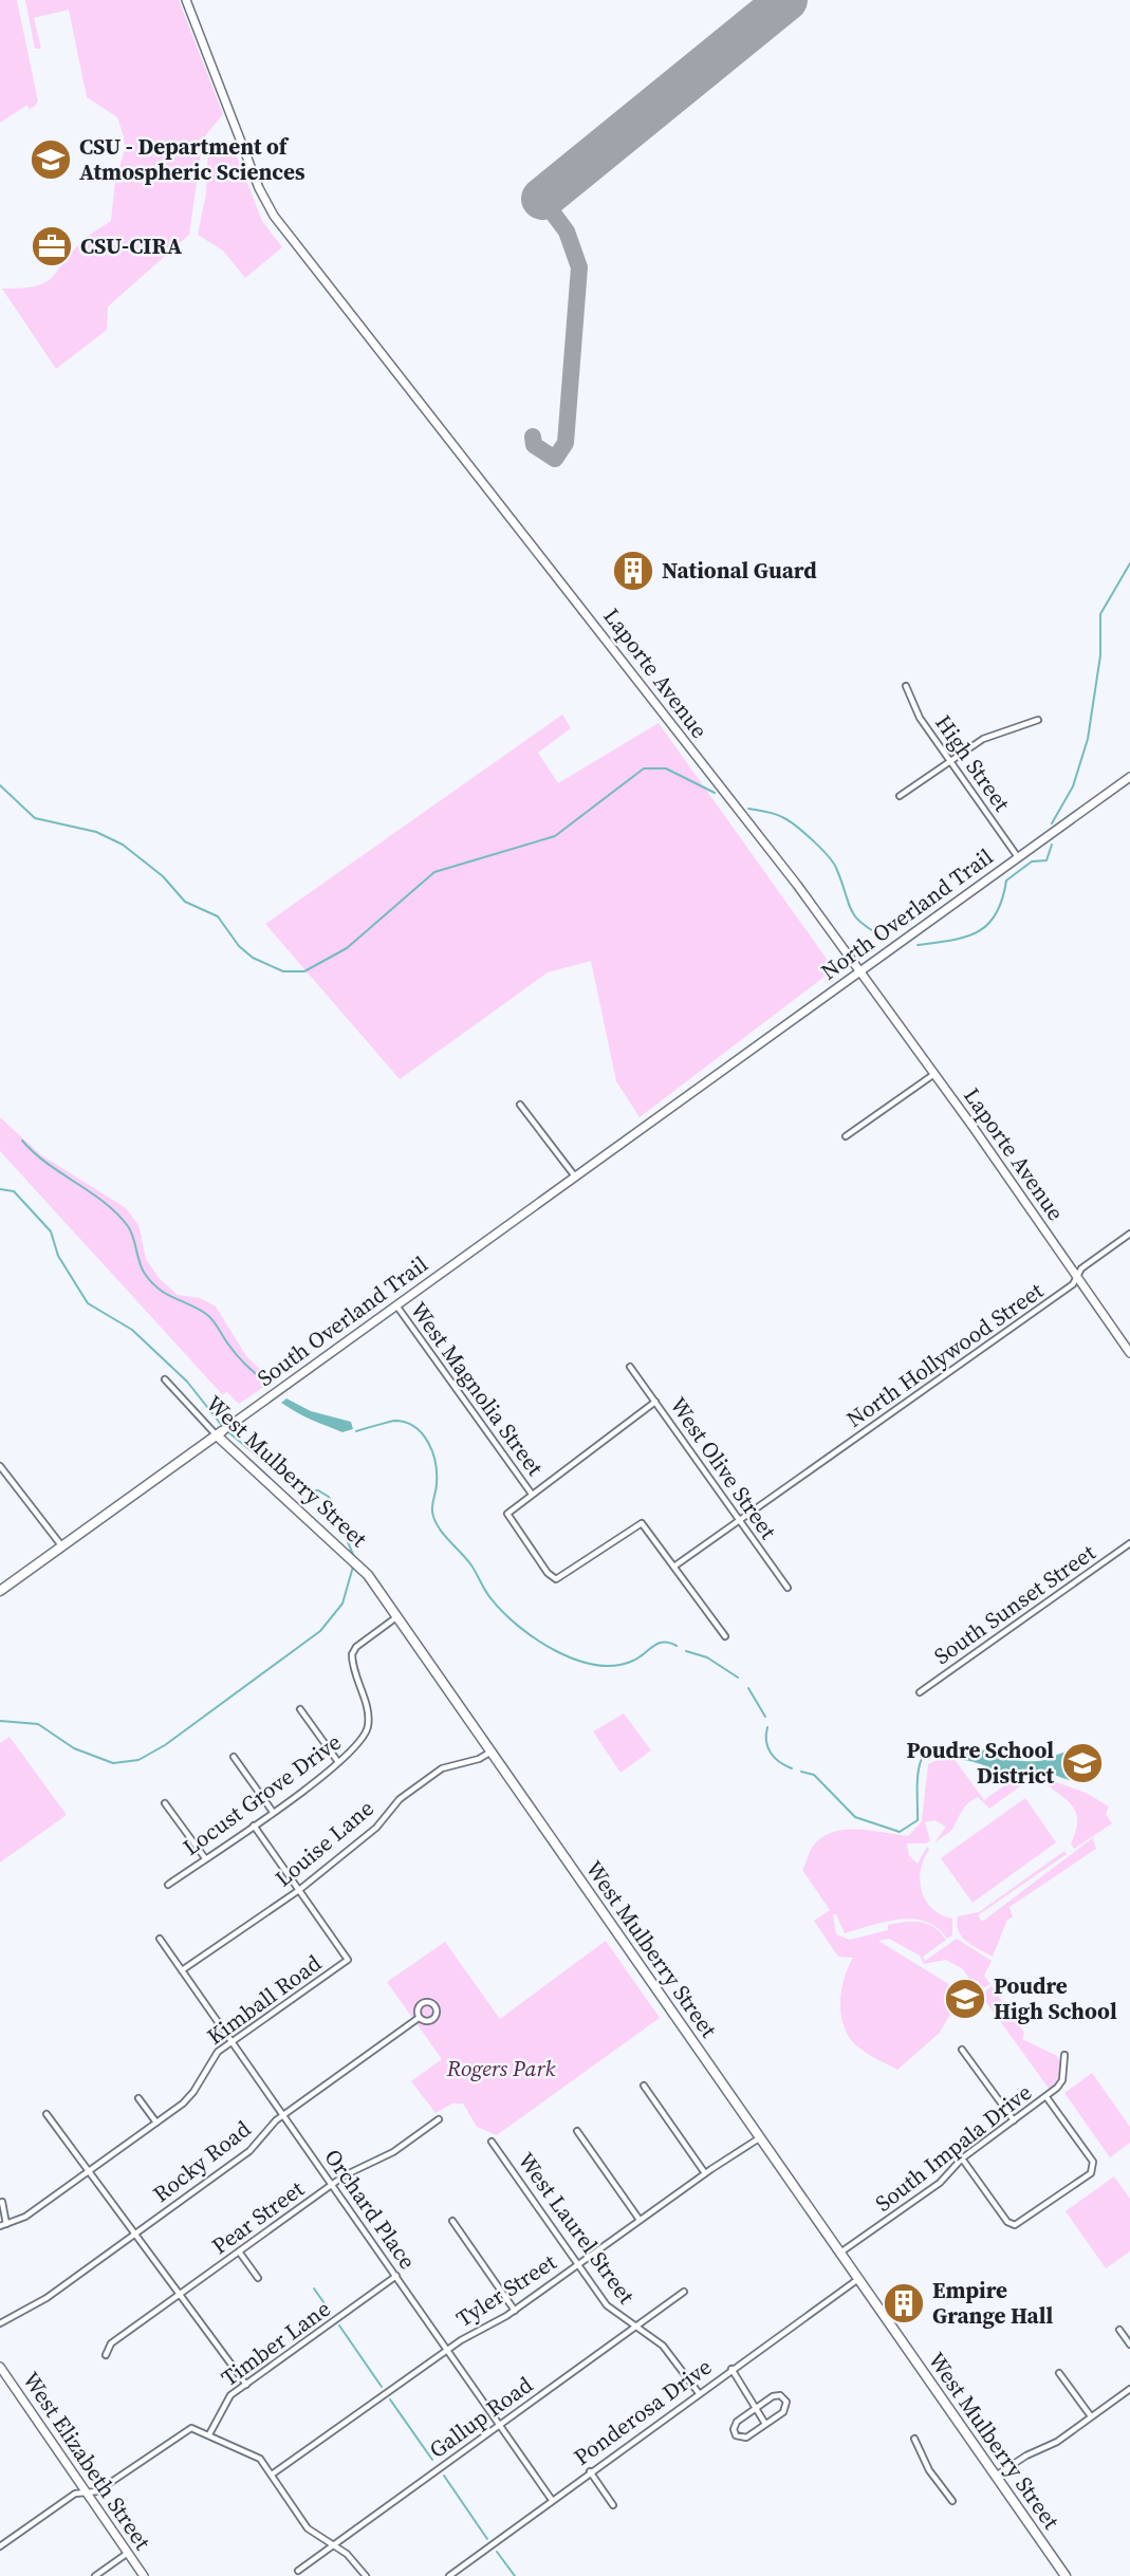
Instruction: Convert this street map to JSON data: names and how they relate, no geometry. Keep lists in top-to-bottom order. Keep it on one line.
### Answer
{"streets":{"main road":["South Overland Trail","West Mulberry Street"],"street":["Laporte Avenue","High Street","North Overland Trail","North Hollywood Street","West Magnolia Street","West Olive Street","South Sunset Street","Locust Grove Drive","Louise Lane","Kimball Road","South Impala Drive","Rocky Road","Orchard Place","Pear Street","West Laurel Street","Tyler Street","Timber Lane","Ponderosa Drive","Gallup Road","West Elizabeth Street"]},"crossings":[["Laporte Avenue","North Overland Trail"],["Laporte Avenue","North Hollywood Street"],["High Street","North Overland Trail"],["North Overland Trail","South Overland Trail"],["South Overland Trail","West Magnolia Street"],["South Overland Trail","West Mulberry Street"],["North Hollywood Street","West Olive Street"],["West Mulberry Street","Locust Grove Drive"],["West Mulberry Street","Louise Lane"],["West Mulberry Street","South Impala Drive"],["West Mulberry Street","Tyler Street"],["West Mulberry Street","Ponderosa Drive"],["Locust Grove Drive","Kimball Road"],["Louise Lane","Kimball Road"],["Louise Lane","Orchard Place"],["Kimball Road","Orchard Place"],["Rocky Road","Orchard Place"],["Orchard Place","Pear Street"],["Orchard Place","Tyler Street"],["Orchard Place","Timber Lane"],["Orchard Place","Ponderosa Drive"],["Orchard Place","Gallup Road"],["West Laurel Street","Tyler Street"],["West Laurel Street","Ponderosa Drive"],["West Laurel Street","Gallup Road"]],"parks":["Rogers Park"],"places":{"school or university":["CSU - Department of Atmospheric Sciences","Poudre School District","Poudre High School"],"office":["CSU-CIRA"],"building":["National Guard","Empire Grange Hall"]}}
